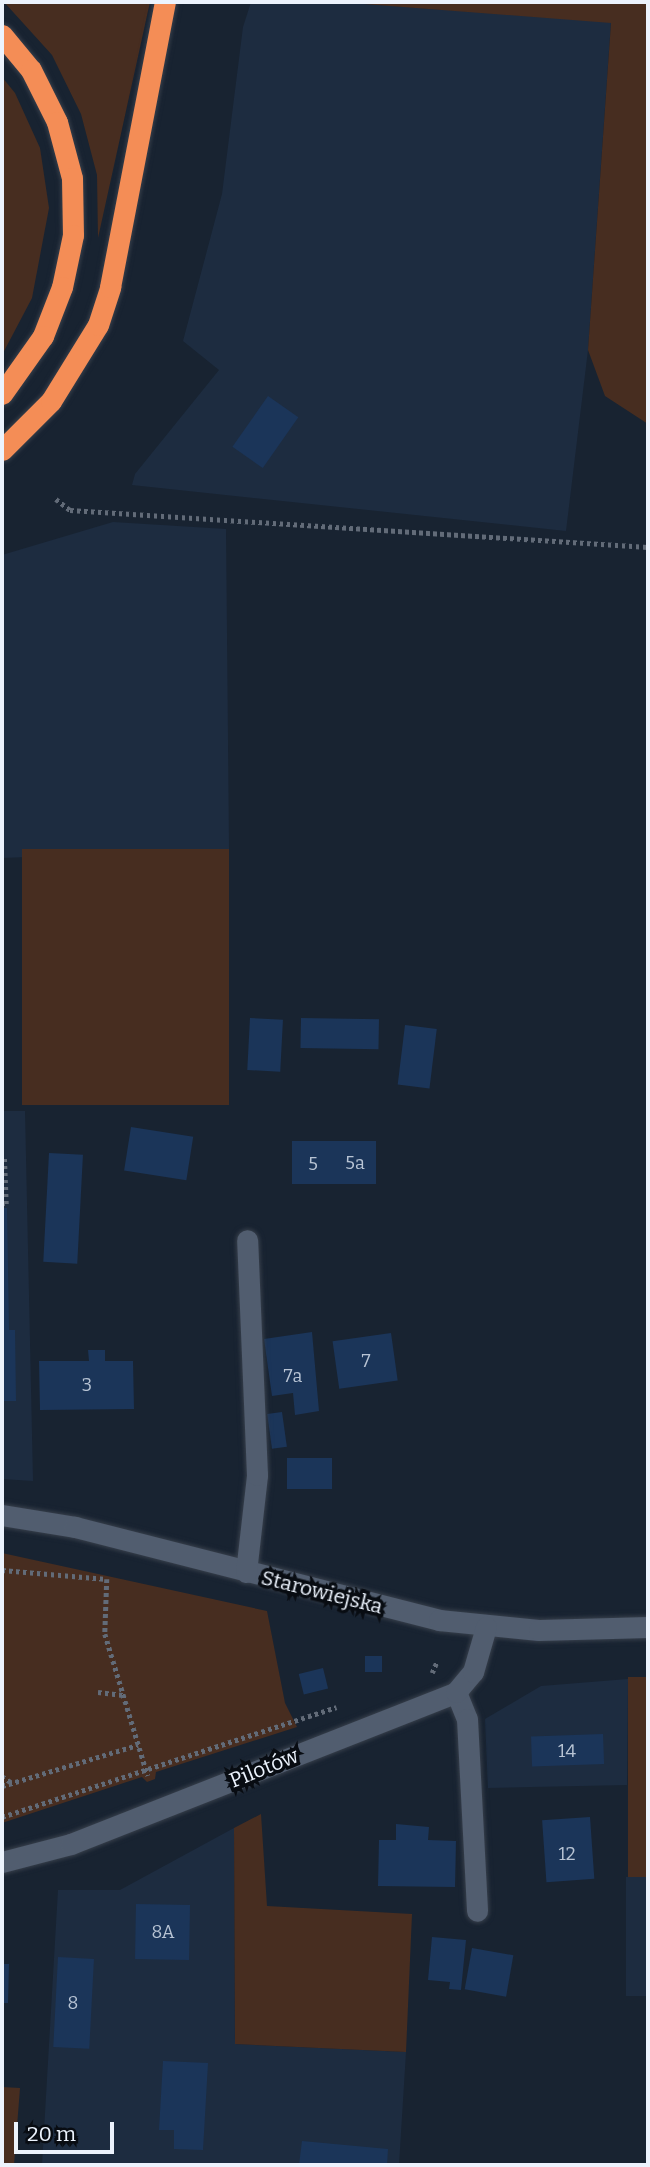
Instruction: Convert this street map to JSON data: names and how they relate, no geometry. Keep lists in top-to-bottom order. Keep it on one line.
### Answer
{"streets":{"street":["Starowiejska","Pilotów"]},"house_numbers":["5a","5","7","7a","3","14","12","8A","8"],"scale_bar":"20 m"}
